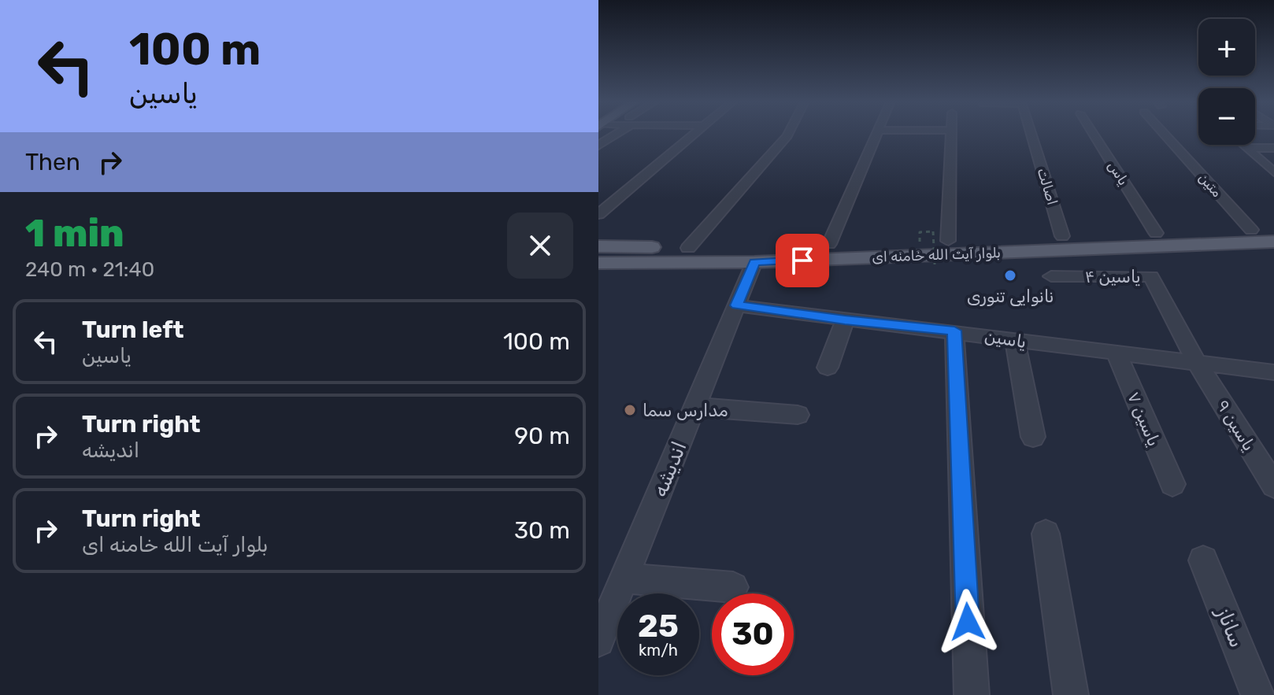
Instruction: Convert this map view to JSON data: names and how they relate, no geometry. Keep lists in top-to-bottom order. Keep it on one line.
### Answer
{"streets":{"main road":["بلوار آیت الله خامنه ای"],"street":["یاس","متین","اصالت","یاسین ۴","یاسین","یاسین ۷","یاسین ۹","اندیشه","ساناز"]},"crossings":[["یاس","بلوار آیت الله خامنه ای"],["متین","بلوار آیت الله خامنه ای"],["اصالت","بلوار آیت الله خامنه ای"],["بلوار آیت الله خامنه ای","اندیشه"],["یاسین ۴","یاسین"],["یاسین ۴","یاسین ۹"],["یاسین","یاسین ۷"],["یاسین","یاسین ۹"],["یاسین","اندیشه"]],"places":["نانوایی تنوری","مدارس سما"],"page":{"turn":["100 m","یاسین"],"map_buttons":["+","−"],"then":"Then","heading":["1 min","240 m · 21:40"],"list":[{"name":"Turn left","note":"یاسین","value":"100 m"},{"name":"Turn right","note":"اندیشه","value":"90 m"},{"name":"Turn right","note":"بلوار آیت الله خامنه ای","value":"30 m"}],"speed":"25 km/h","limit":"30"}}
